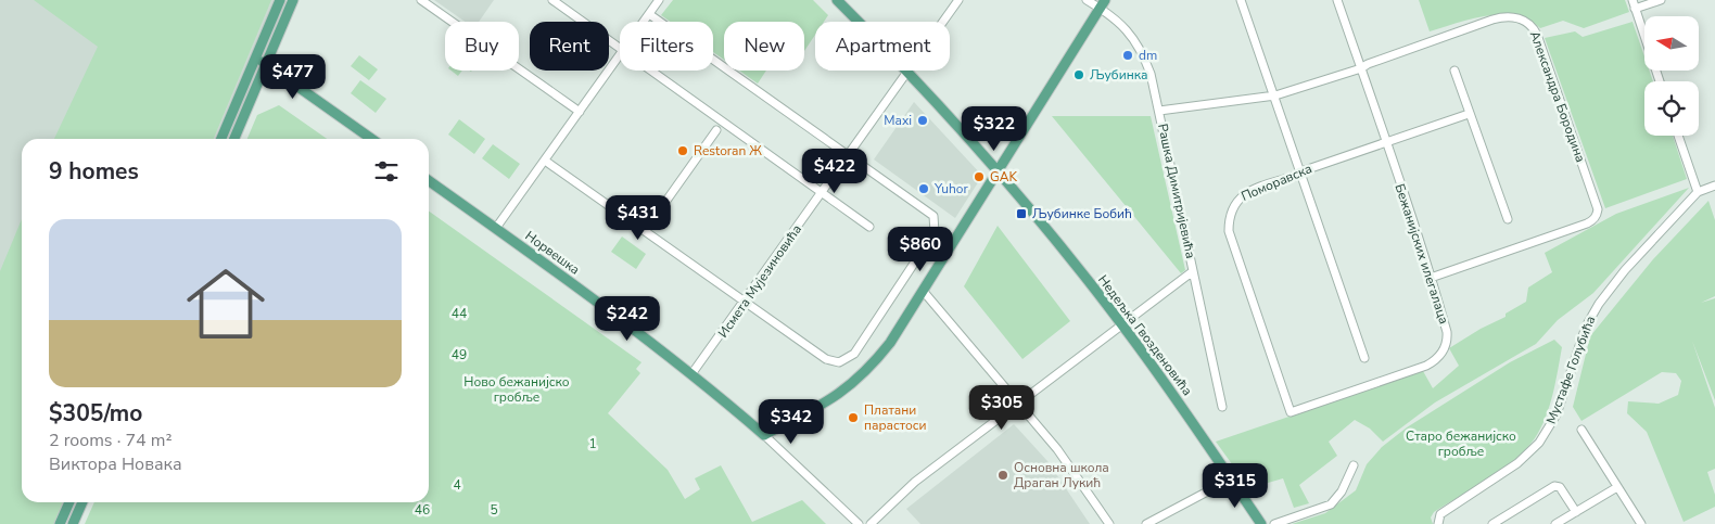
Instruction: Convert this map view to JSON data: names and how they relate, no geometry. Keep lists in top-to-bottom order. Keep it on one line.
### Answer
{"streets":{"main road":["Норвешка","Недељка Гвозденовића"],"street":["Александра Бородина","Поморавска","Рашка Димитријевића","Бежанијских илегалаца","Исмета Мујезиновића","Мустафе Голубића"]},"crossings":[["Александра Бородина","Бежанијских илегалаца"],["Поморавска","Бежанијских илегалаца"],["Норвешка","Исмета Мујезиновића"],["Исмета Мујезиновића","Недељка Гвозденовића"]],"parks":["44","49","Ново бежанијско гробље","Старо бежанијско гробље","1","4","46","5"],"places":{"other":["dm","Љубинка","Maxi","Restoran Ж","GAK","Yuhor","Платани парастоси","Основна школа Драган Лукић"],"transit":["Љубинке Бобић"]},"north":"left","page":{"chip":["Buy","Rent","Filters","New","Apartment"],"price":["$477","$322","$422","$431","$860","$242","$305","$342","$315"],"heading":"9 homes","list":[{"name":"$305/mo","note":"2 rooms · 74 m² · Виктора Новака"}]}}
